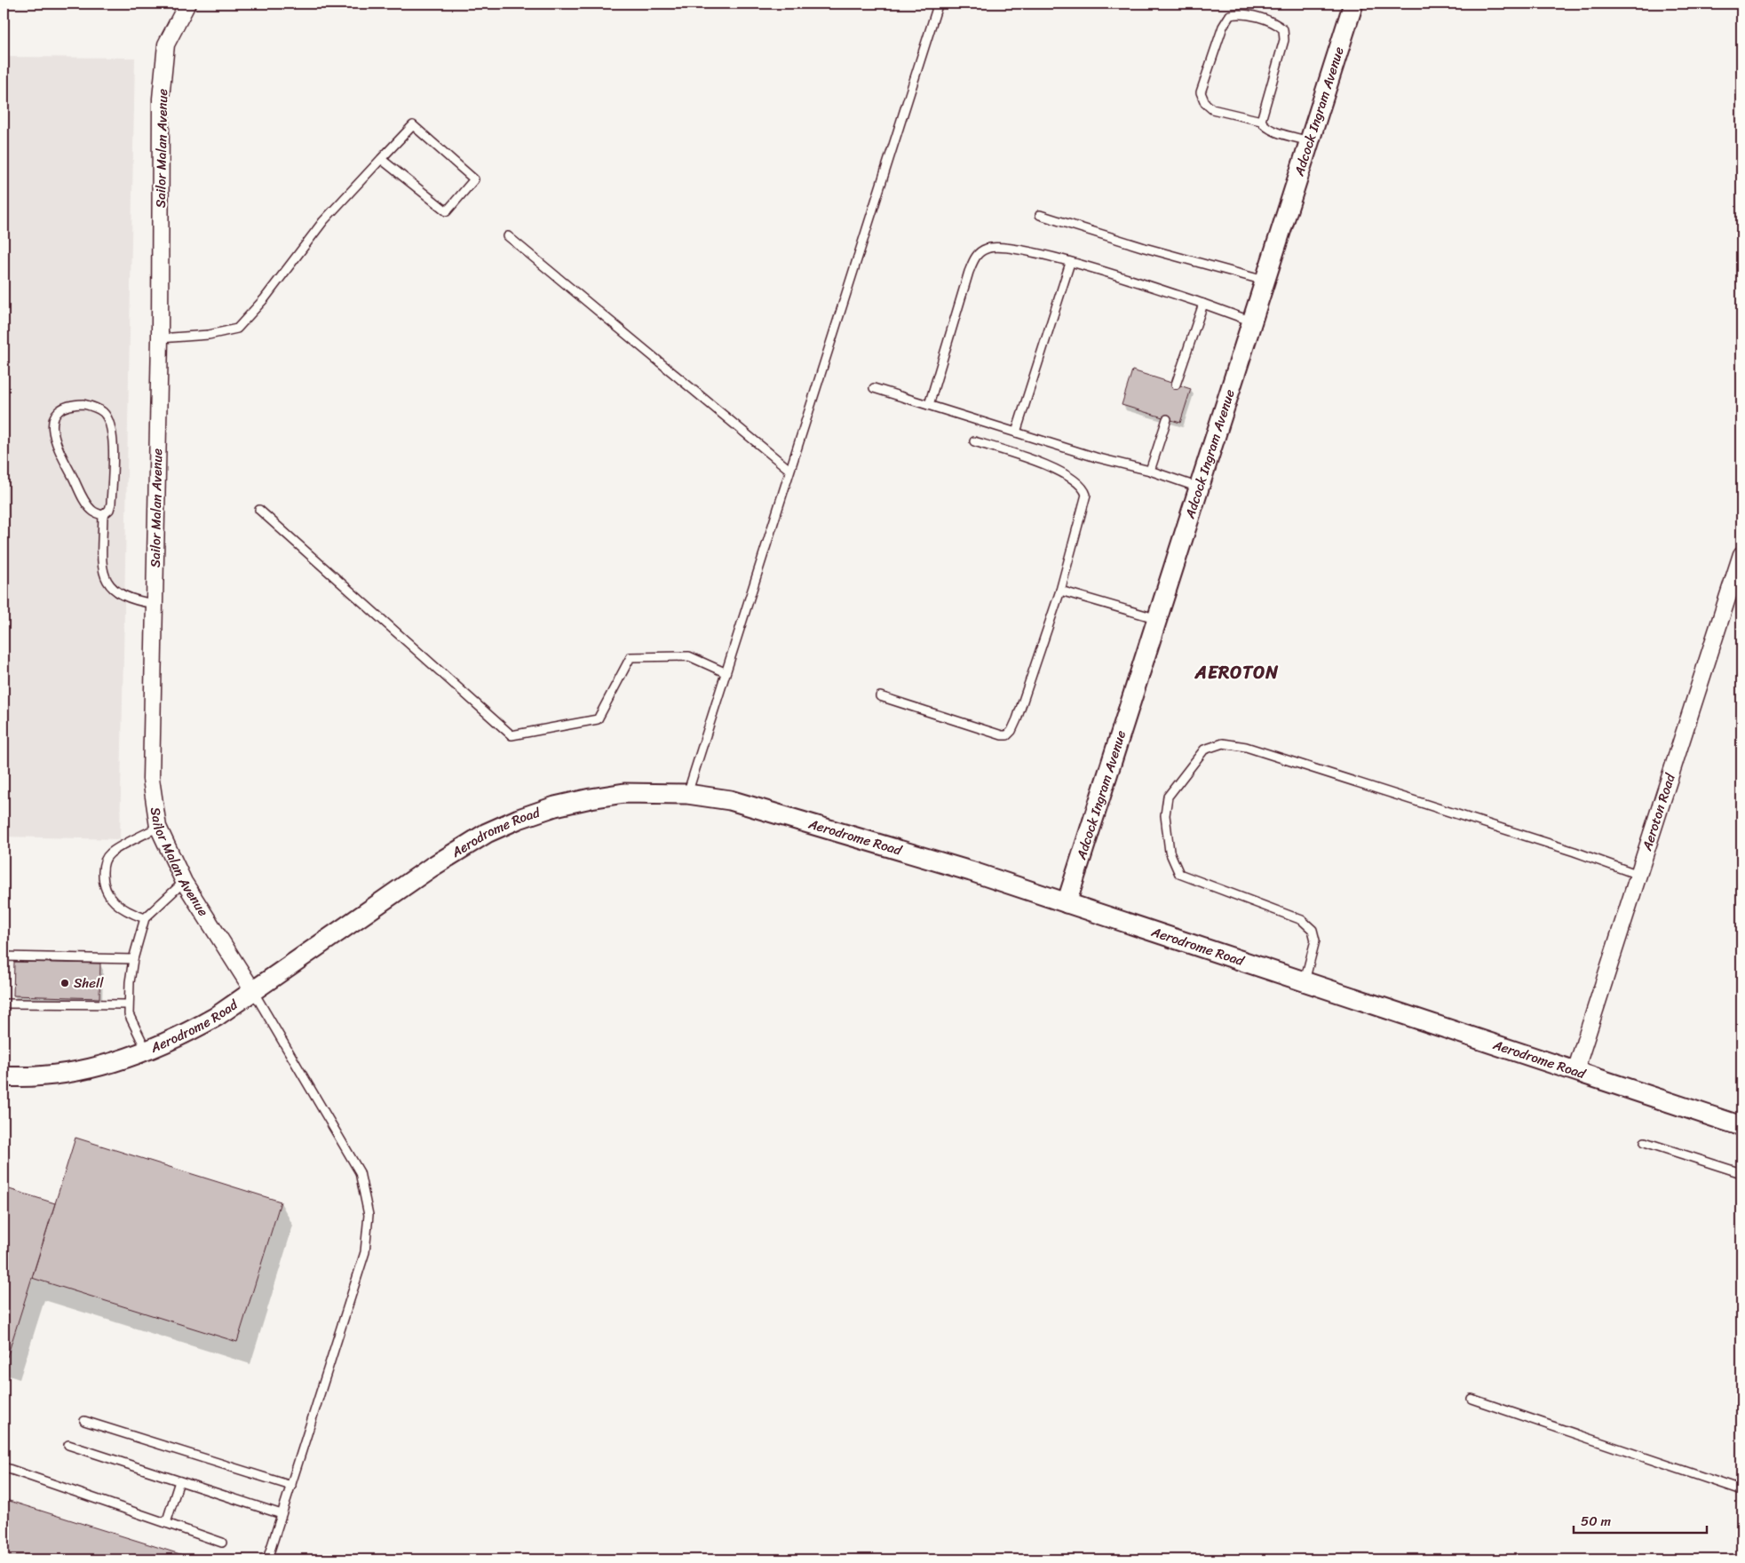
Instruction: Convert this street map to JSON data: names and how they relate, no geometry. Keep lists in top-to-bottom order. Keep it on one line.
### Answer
{"streets":{"street":["Adcock Ingram Avenue","Sailor Malan Avenue","Aeroton Road","Aerodrome Road"]},"crossings":[["Adcock Ingram Avenue","Aerodrome Road"],["Sailor Malan Avenue","Aerodrome Road"],["Aeroton Road","Aerodrome Road"]],"districts":["AEROTON"],"places":["Shell"],"scale_bar":"50 m"}
